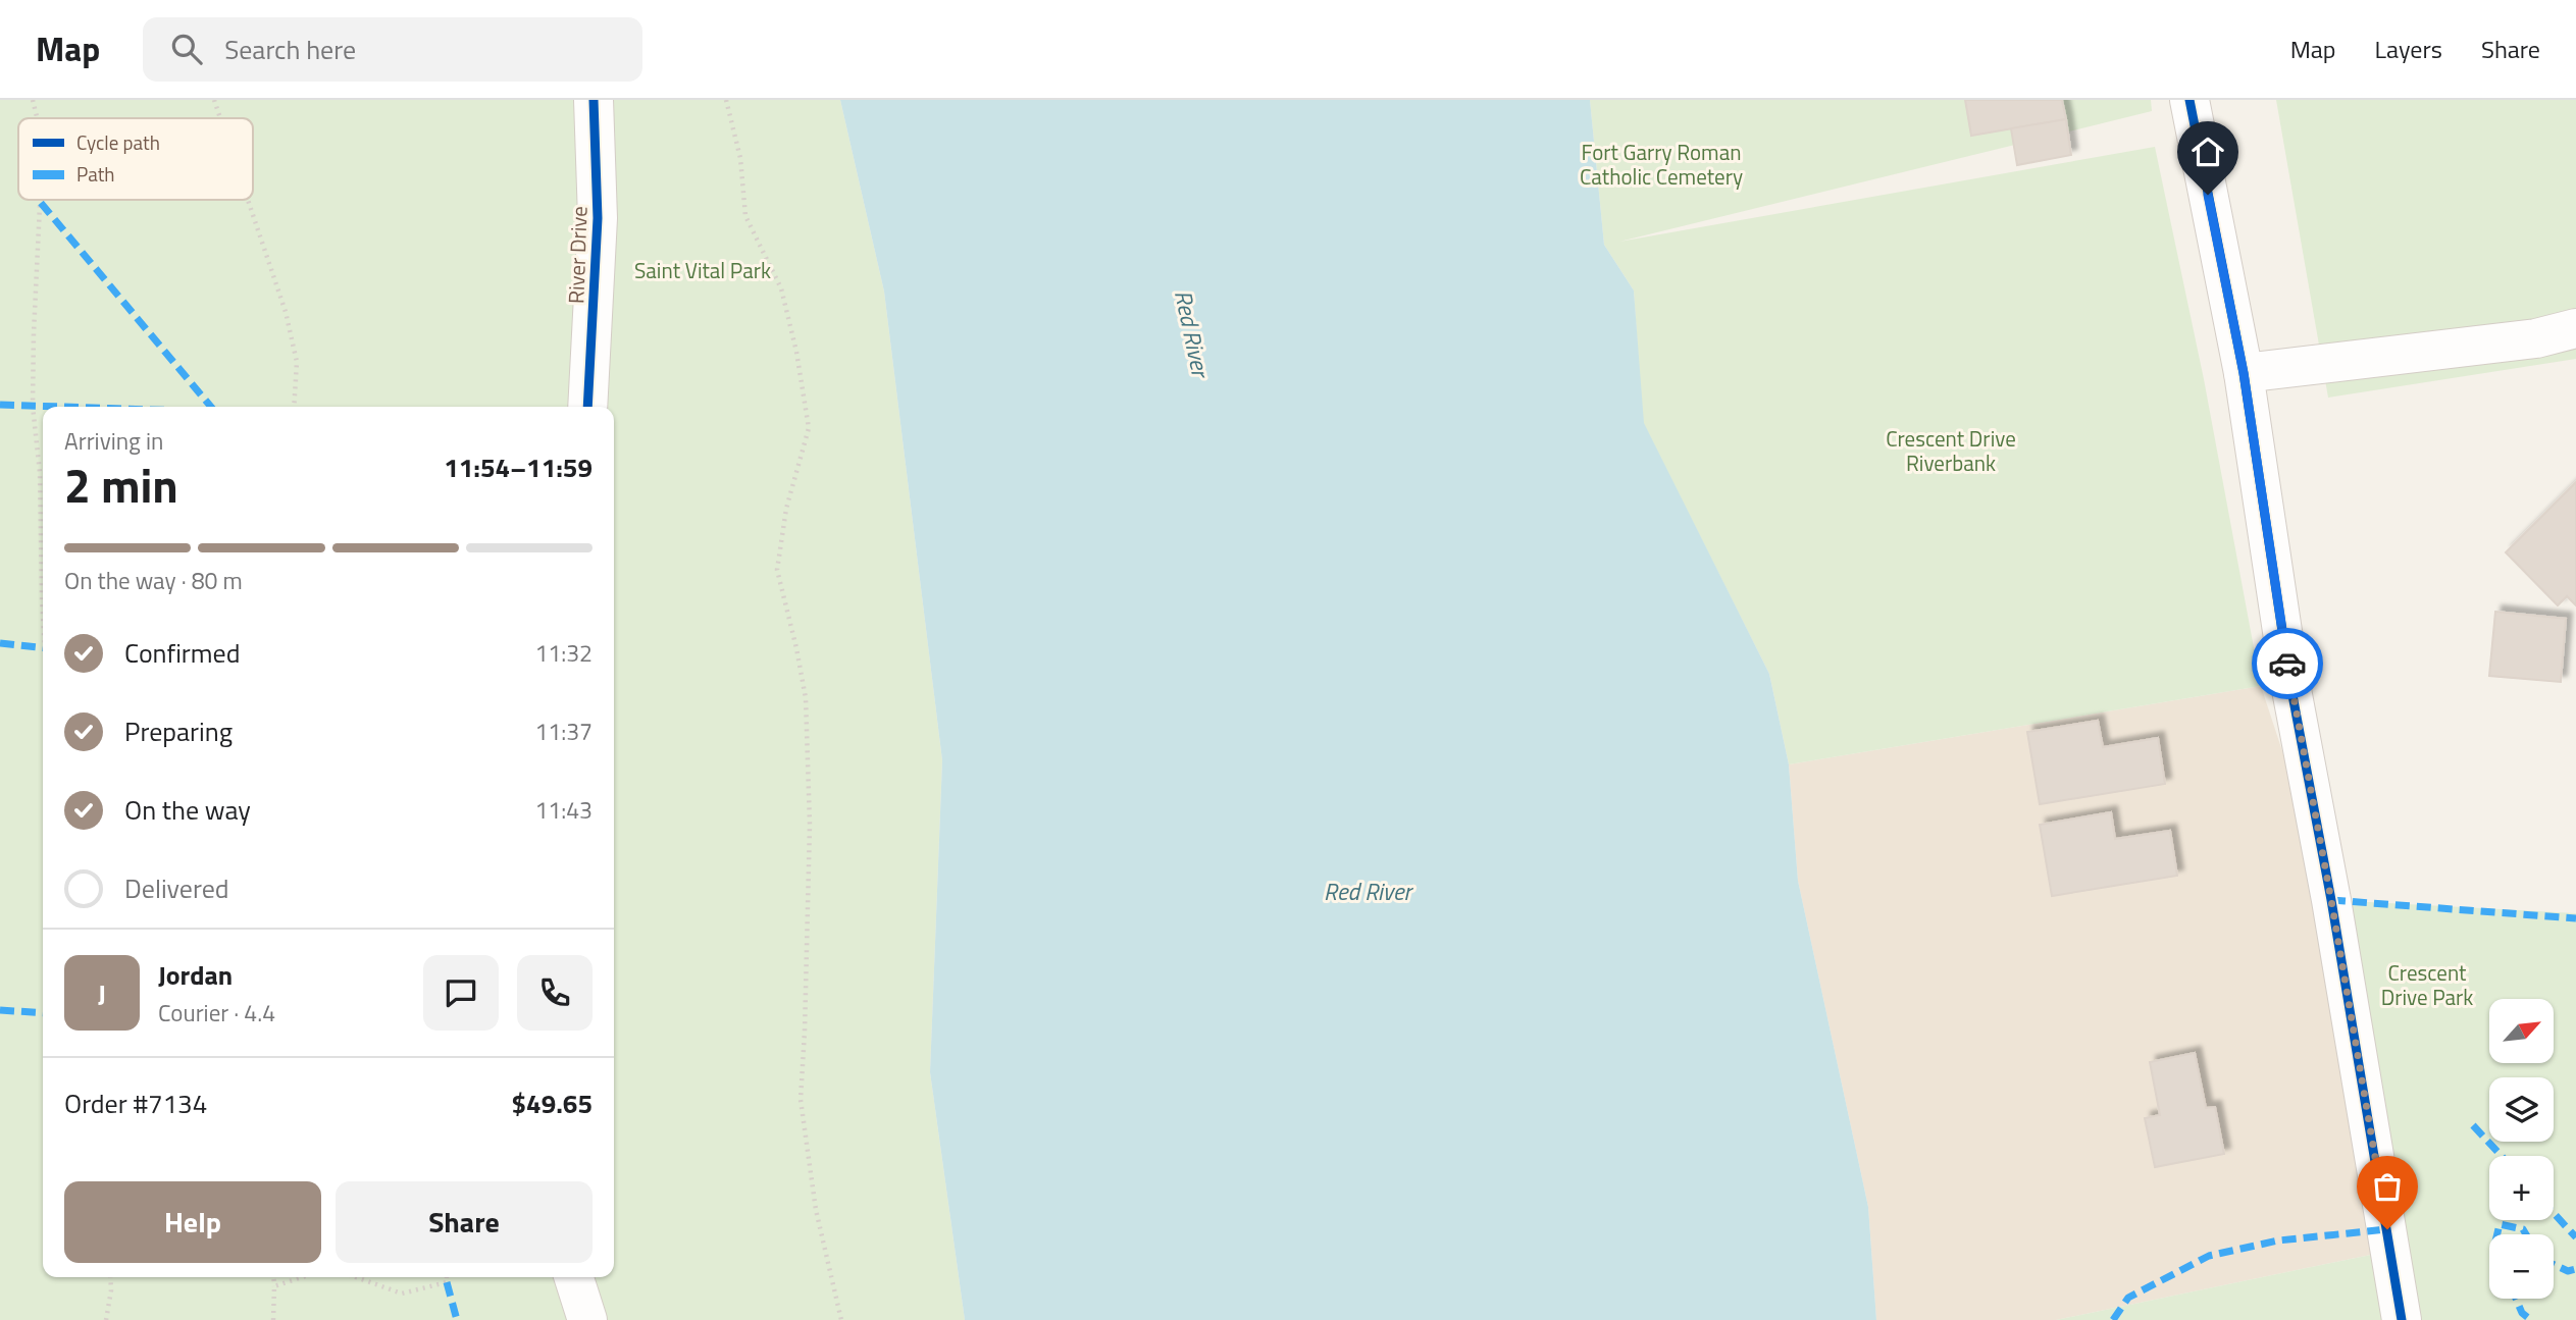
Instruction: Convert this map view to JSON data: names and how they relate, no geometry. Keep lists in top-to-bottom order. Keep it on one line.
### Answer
{"streets":{"street":["River Drive"]},"water":["Red River"],"parks":["Fort Garry Roman Catholic Cemetery","Saint Vital Park","Crescent Drive Riverbank","Crescent Drive Park"],"legend":["Cycle path","Path"],"north":"top right","page":{"header":"Map","search":"Search here","nav":["Map","Layers","Share"],"heading":["2 min","Arriving in","11:54–11:59"],"panel":["Jordan","Courier · 4.4","Order #7134","$49.65"],"bar":"On the way · 80 m","list":[["Confirmed","11:32"],["Preparing","11:37"],["On the way","11:43"],"Delivered"],"round":"J","map_buttons":["+","−"],"buttons":["Help","Share"]}}
